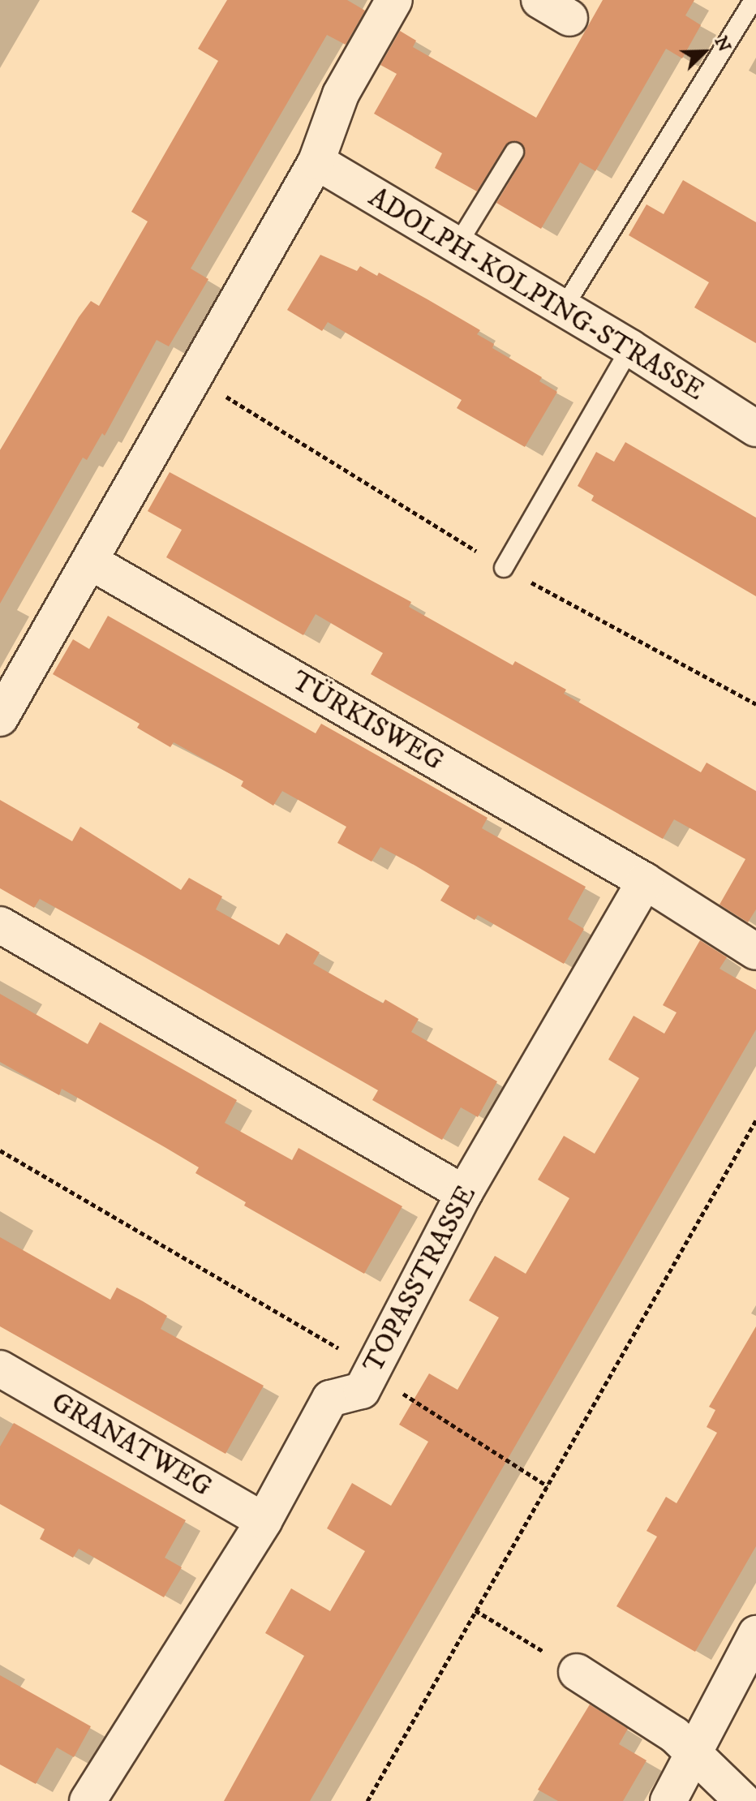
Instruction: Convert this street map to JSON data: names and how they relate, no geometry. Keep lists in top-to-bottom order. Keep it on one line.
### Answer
{"streets":{"street":["ADOLPH-KOLPING-STRASSE","TÜRKISWEG","TOPASSTRASSE","GRANATWEG"]},"crossings":[["TÜRKISWEG","TOPASSTRASSE"],["TOPASSTRASSE","GRANATWEG"]],"north":"top right"}
